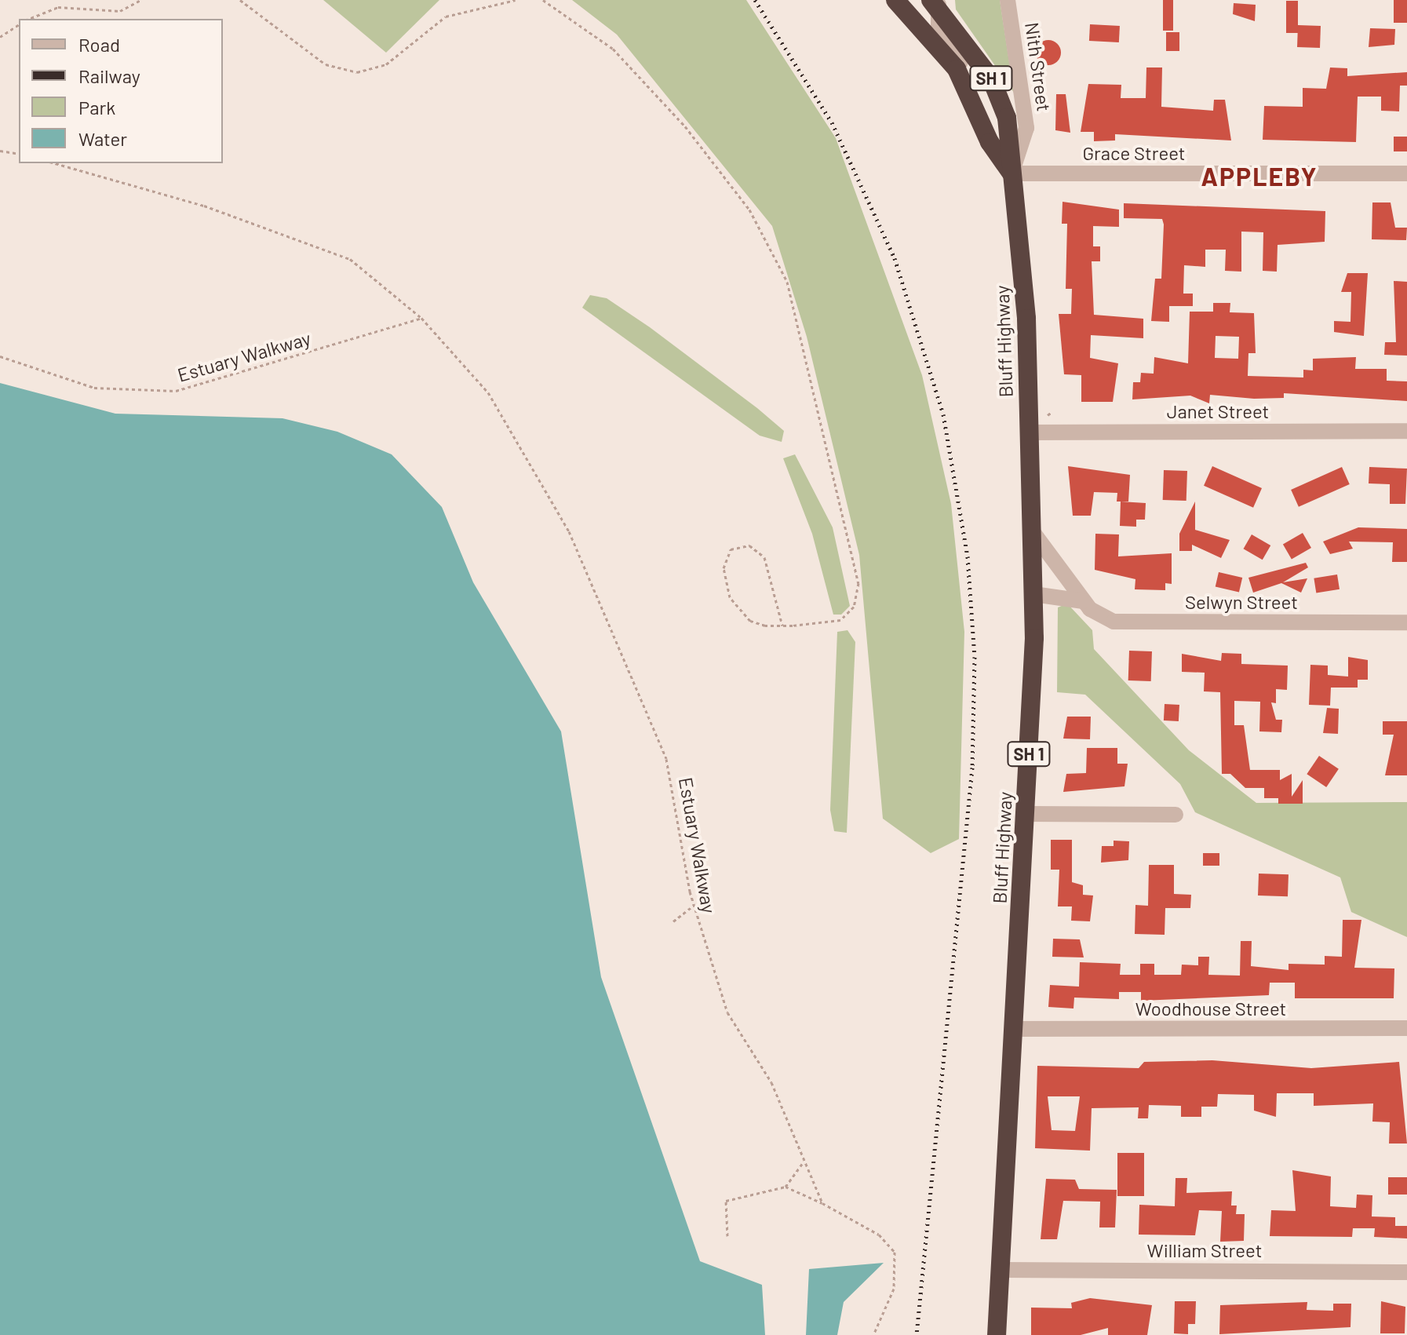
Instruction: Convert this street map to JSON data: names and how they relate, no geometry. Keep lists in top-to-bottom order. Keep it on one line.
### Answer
{"streets":{"highway":["SH 1","Bluff Highway"],"street":["Nith Street","Grace Street","Janet Street","Selwyn Street","Woodhouse Street","William Street"],"path":["Estuary Walkway"]},"crossings":[["Nith Street","SH 1"],["Nith Street","Grace Street"],["Nith Street","Bluff Highway"],["SH 1","Grace Street"],["SH 1","Bluff Highway"],["Grace Street","Bluff Highway"],["Bluff Highway","Janet Street"],["Bluff Highway","Selwyn Street"],["Bluff Highway","Woodhouse Street"],["Bluff Highway","William Street"]],"districts":["APPLEBY"],"legend":["Road","Railway","Park","Water"]}
